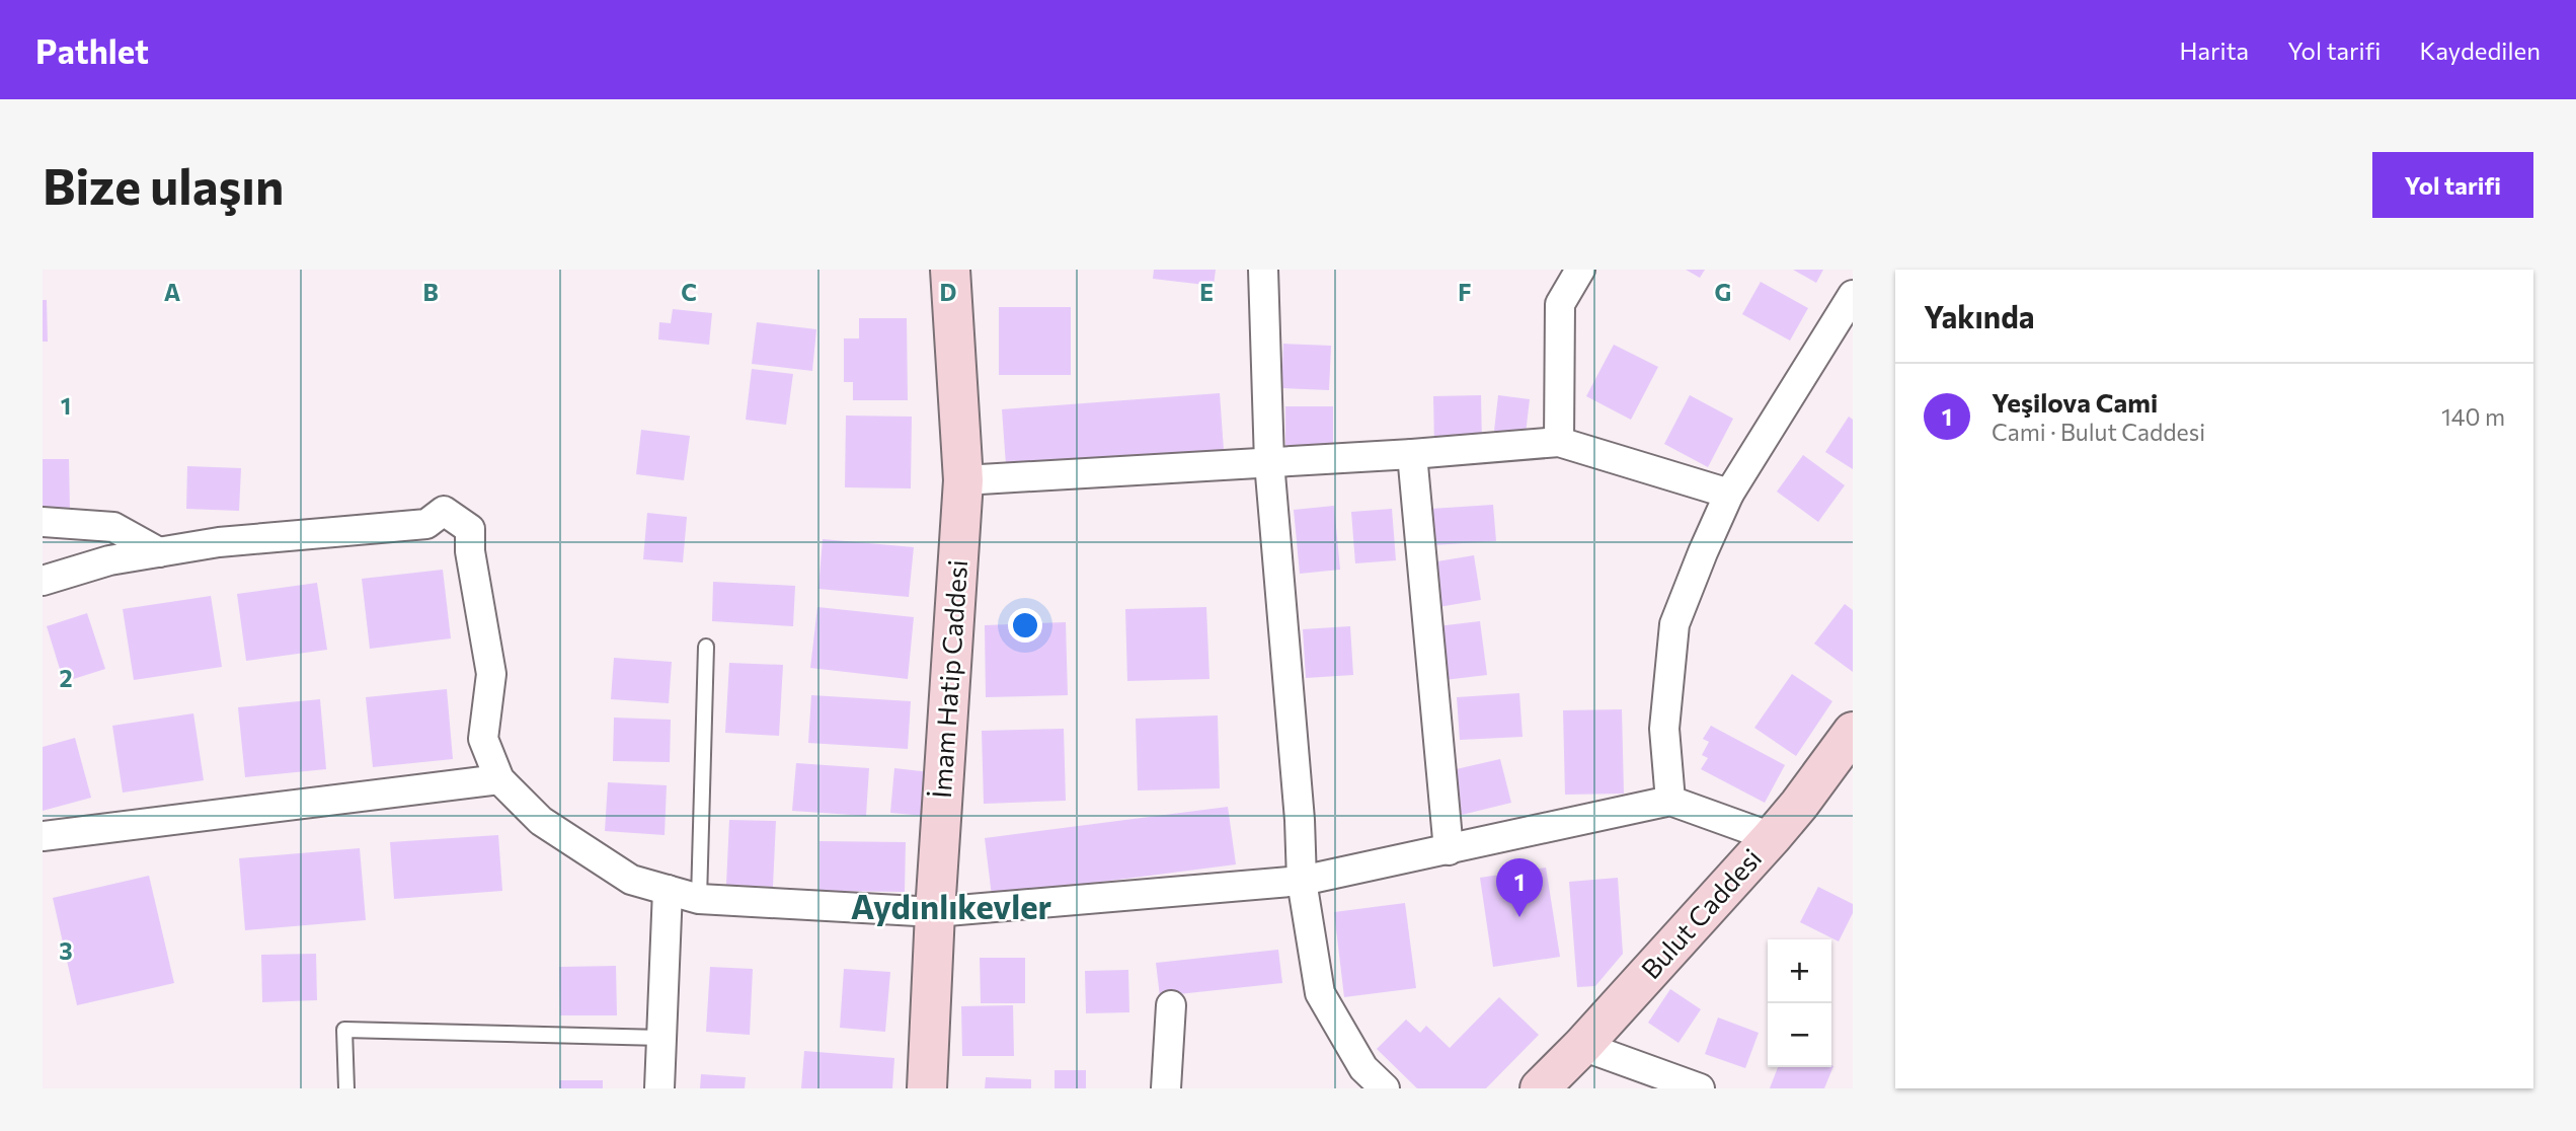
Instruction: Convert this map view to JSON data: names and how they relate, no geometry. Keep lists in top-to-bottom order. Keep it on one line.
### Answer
{"streets":{"street":["İmam Hatip Caddesi","Bulut Caddesi"]},"districts":["Aydınlıkevler"],"page":{"header":"Pathlet","nav":["Harita","Yol tarifi","Kaydedilen"],"buttons":"Yol tarifi","title":"Bize ulaşın","heading":"Yakında","list":[{"mark":"1","name":"Yeşilova Cami","note":"Cami · Bulut Caddesi","value":"140 m"}],"pins":"1","map_buttons":["+","−"]},"grid":{"columns":["A","B","C","D","E","F","G"],"rows":["1","2","3"]}}
